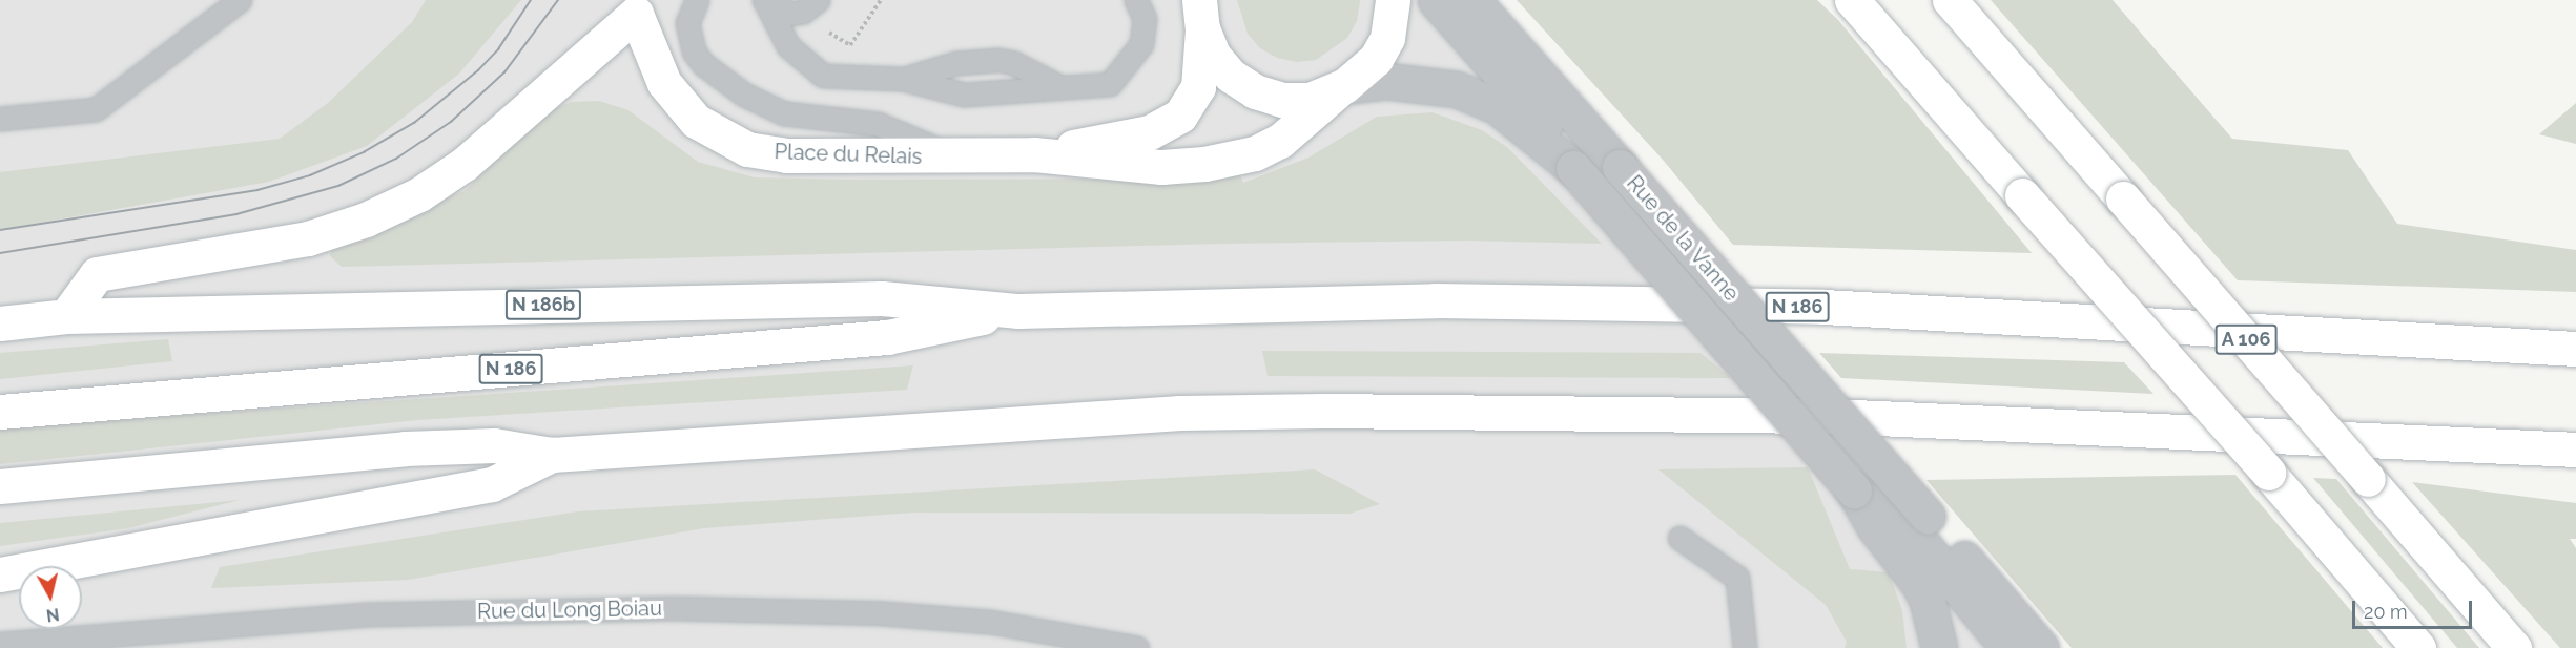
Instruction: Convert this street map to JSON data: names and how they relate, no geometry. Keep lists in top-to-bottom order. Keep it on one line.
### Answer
{"streets":{"main road":["Place du Relais","N 186b","N 186","A 106"],"street":["Rue de la Vanne"],"lane":["Rue du Long Boiau"]},"crossings":[["N 186b","N 186"]],"scale_bar":"20 m","north":"bottom"}
